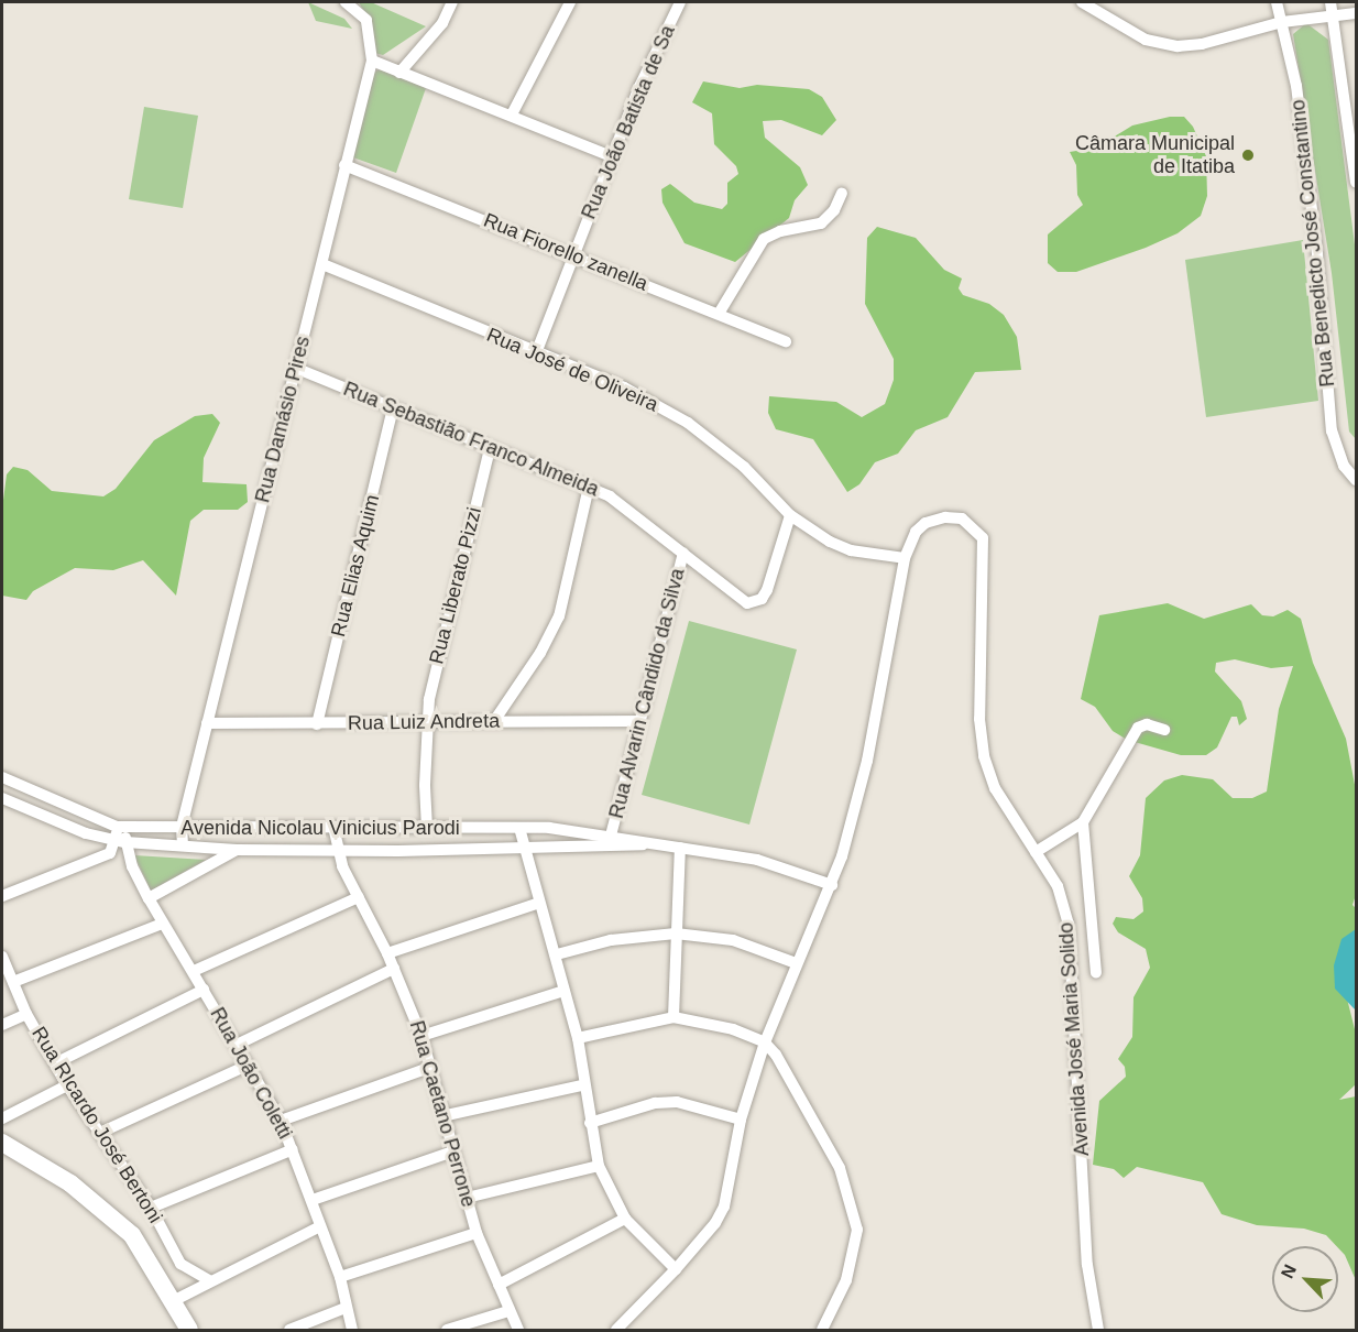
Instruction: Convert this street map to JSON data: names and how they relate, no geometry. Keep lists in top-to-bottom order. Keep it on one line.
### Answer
{"streets":{"street":["Rua João Batista de Sa","Rua Benedicto José Constantino","Rua Fiorello zanella","Rua José de Oliveira","Rua Damásio Pires","Rua Sebastião Franco Almeida","Rua Elias Aquim","Rua Liberato Pizzi","Rua Alvarin Cândido da Silva","Rua Luiz Andreta","Avenida Nicolau Vinicius Parodi","Avenida José Maria Solido","Rua João Coletti","Rua Caetano Perrone","Rua RIcardo José Bertoni"]},"crossings":[["Rua João Batista de Sa","Rua Fiorello zanella"],["Rua João Batista de Sa","Rua José de Oliveira"],["Rua Fiorello zanella","Rua Damásio Pires"],["Rua José de Oliveira","Rua Damásio Pires"],["Rua José de Oliveira","Rua Sebastião Franco Almeida"],["Rua José de Oliveira","Avenida José Maria Solido"],["Rua Damásio Pires","Rua Sebastião Franco Almeida"],["Rua Damásio Pires","Rua Luiz Andreta"],["Rua Damásio Pires","Avenida Nicolau Vinicius Parodi"],["Rua Sebastião Franco Almeida","Rua Elias Aquim"],["Rua Sebastião Franco Almeida","Rua Liberato Pizzi"],["Rua Sebastião Franco Almeida","Rua Alvarin Cândido da Silva"],["Rua Elias Aquim","Rua Luiz Andreta"],["Rua Liberato Pizzi","Rua Luiz Andreta"],["Rua Liberato Pizzi","Avenida Nicolau Vinicius Parodi"],["Rua Alvarin Cândido da Silva","Rua Luiz Andreta"],["Rua Alvarin Cândido da Silva","Avenida Nicolau Vinicius Parodi"],["Avenida Nicolau Vinicius Parodi","Avenida José Maria Solido"],["Avenida Nicolau Vinicius Parodi","Rua João Coletti"],["Avenida Nicolau Vinicius Parodi","Rua Caetano Perrone"]],"places":["Câmara Municipal de Itatiba"],"north":"top left"}
